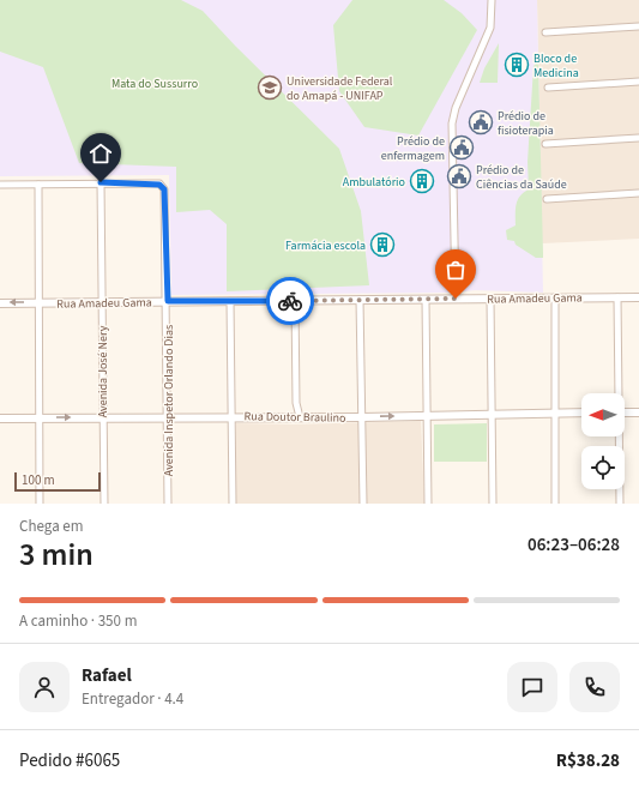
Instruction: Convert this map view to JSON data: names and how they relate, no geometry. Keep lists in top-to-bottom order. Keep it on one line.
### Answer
{"streets":{"street":["Rua Amadeu Gama","Avenida José Nery","Avenida Inspetor Orlando Dias","Rua Doutor Braulino"]},"crossings":[["Rua Amadeu Gama","Avenida José Nery"],["Rua Amadeu Gama","Avenida Inspetor Orlando Dias"],["Avenida José Nery","Avenida Inspetor Orlando Dias"],["Avenida José Nery","Rua Doutor Braulino"],["Avenida Inspetor Orlando Dias","Rua Doutor Braulino"]],"parks":["Mata do Sussurro"],"places":{"building":["Bloco de Medicina","Ambulatório","Farmácia escola"],"school or university":["Universidade Federal do Amapá - UNIFAP"],"public building":["Prédio de fisioterapia","Prédio de enfermagem","Prédio de Ciências da Saúde"]},"scale_bar":"100 m","north":"left","page":{"scale":"100 m","heading":["3 min","Chega em","06:23–06:28"],"panel":["Rafael","Entregador · 4.4","Pedido #6065","R$38.28"],"bar":"A caminho · 350 m"}}
